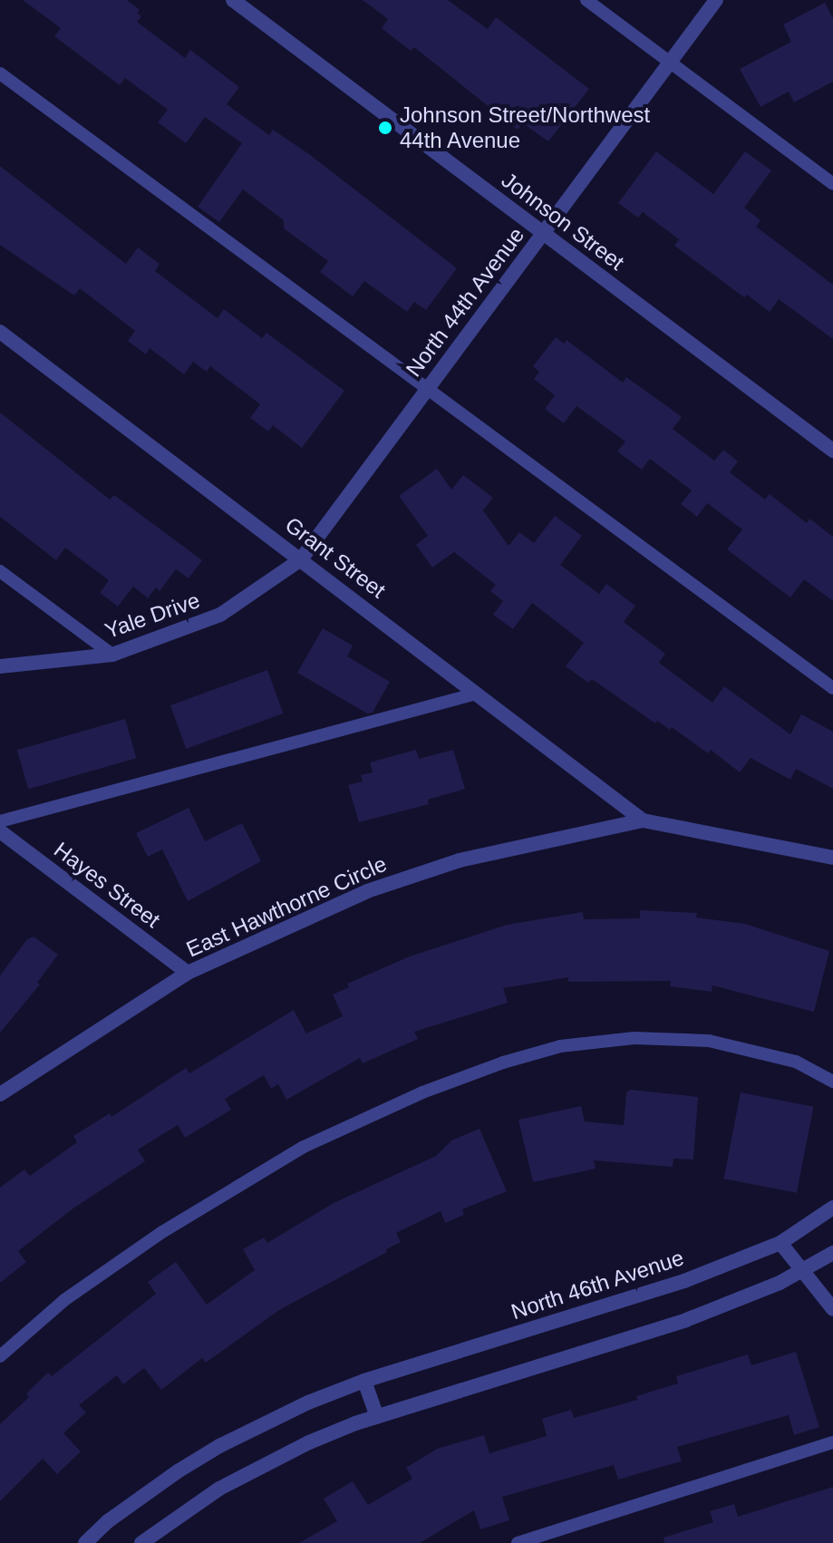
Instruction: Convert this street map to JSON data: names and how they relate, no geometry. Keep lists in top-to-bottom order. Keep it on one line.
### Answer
{"streets":{"street":["Johnson Street","North 44th Avenue","Grant Street","Yale Drive","Hayes Street","East Hawthorne Circle","North 46th Avenue"]},"crossings":[["Johnson Street","North 44th Avenue"],["North 44th Avenue","Grant Street"],["North 44th Avenue","Yale Drive"],["Grant Street","Yale Drive"],["Grant Street","East Hawthorne Circle"],["Hayes Street","East Hawthorne Circle"]],"places":["Johnson Street/Northwest 44th Avenue"]}
